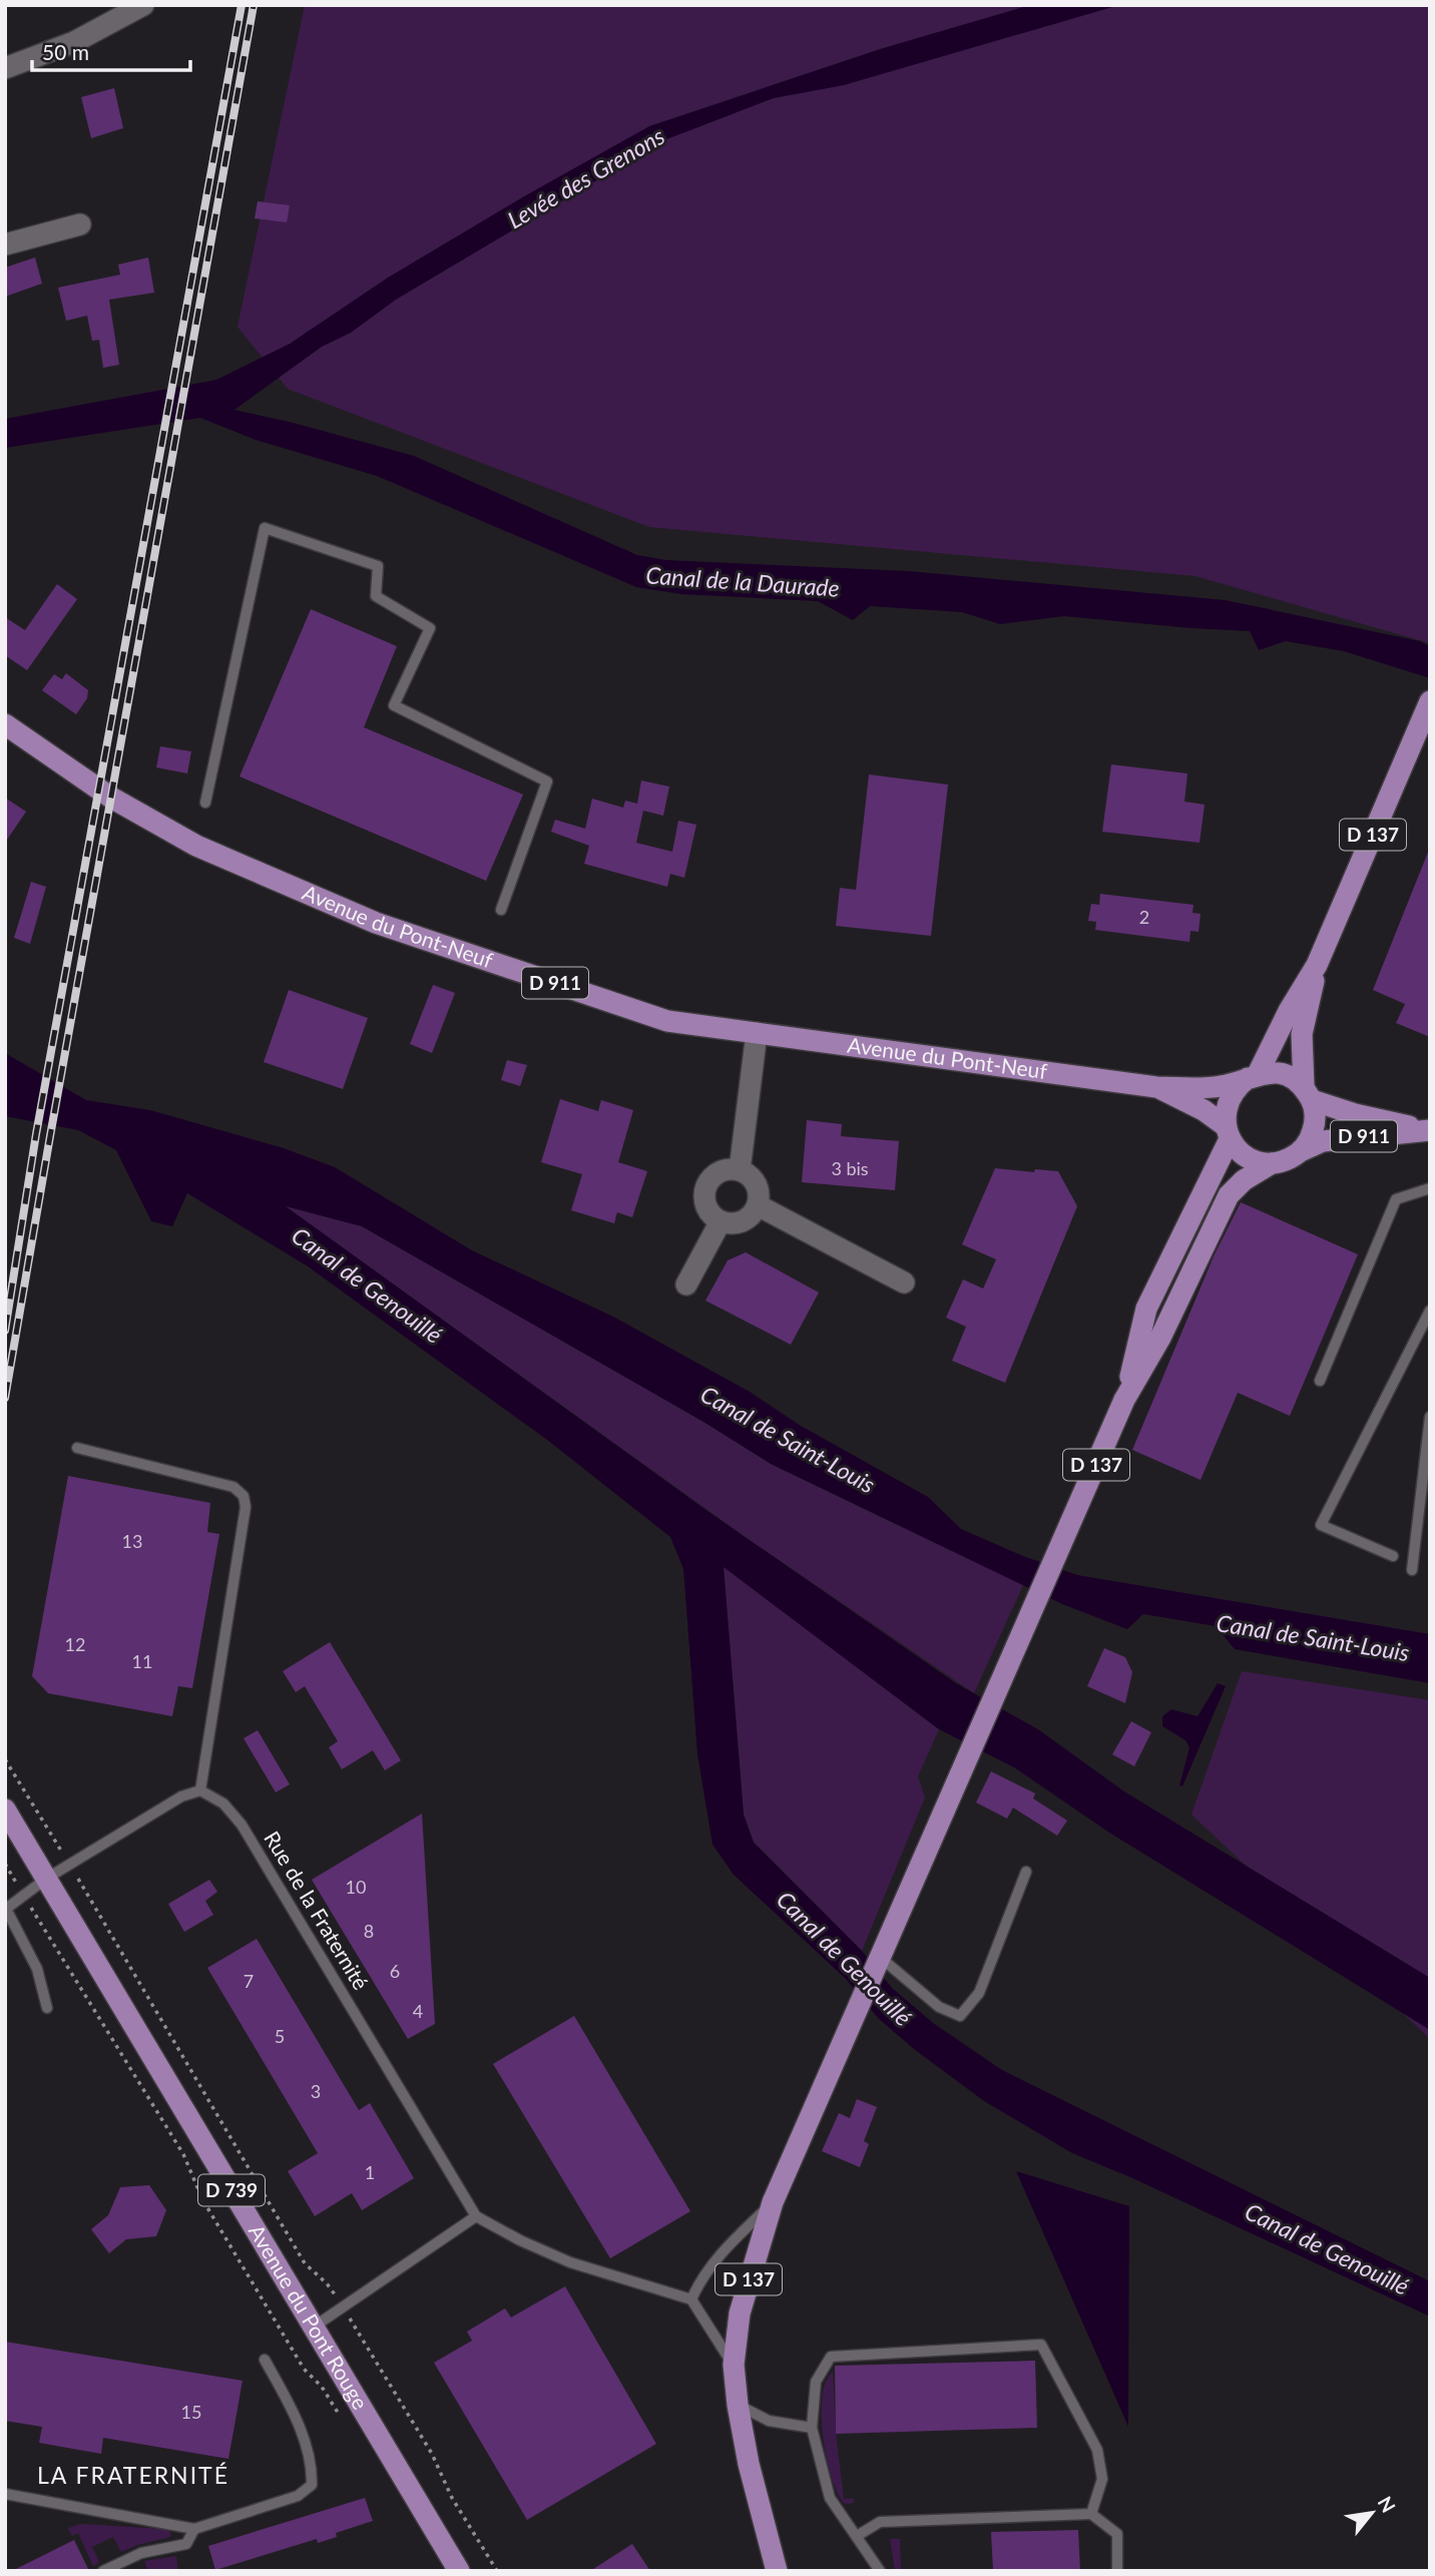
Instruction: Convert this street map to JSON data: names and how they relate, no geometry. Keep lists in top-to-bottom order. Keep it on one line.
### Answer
{"streets":{"main road":["D 137","Avenue du Pont-Neuf","D 911","D 739","Avenue du Pont Rouge"],"lane":["Rue de la Fraternité"]},"crossings":[["D 137","D 911"],["Avenue du Pont-Neuf","D 911"]],"districts":["LA FRATERNITÉ"],"water":["Levée des Grenons","Canal de la Daurade","Canal de Genouillé","Canal de Saint-Louis"],"house_numbers":["2","3 bis","13","12","11","10","8","6","7","4","5","3","1","15"],"scale_bar":"50 m","north":"top right"}
